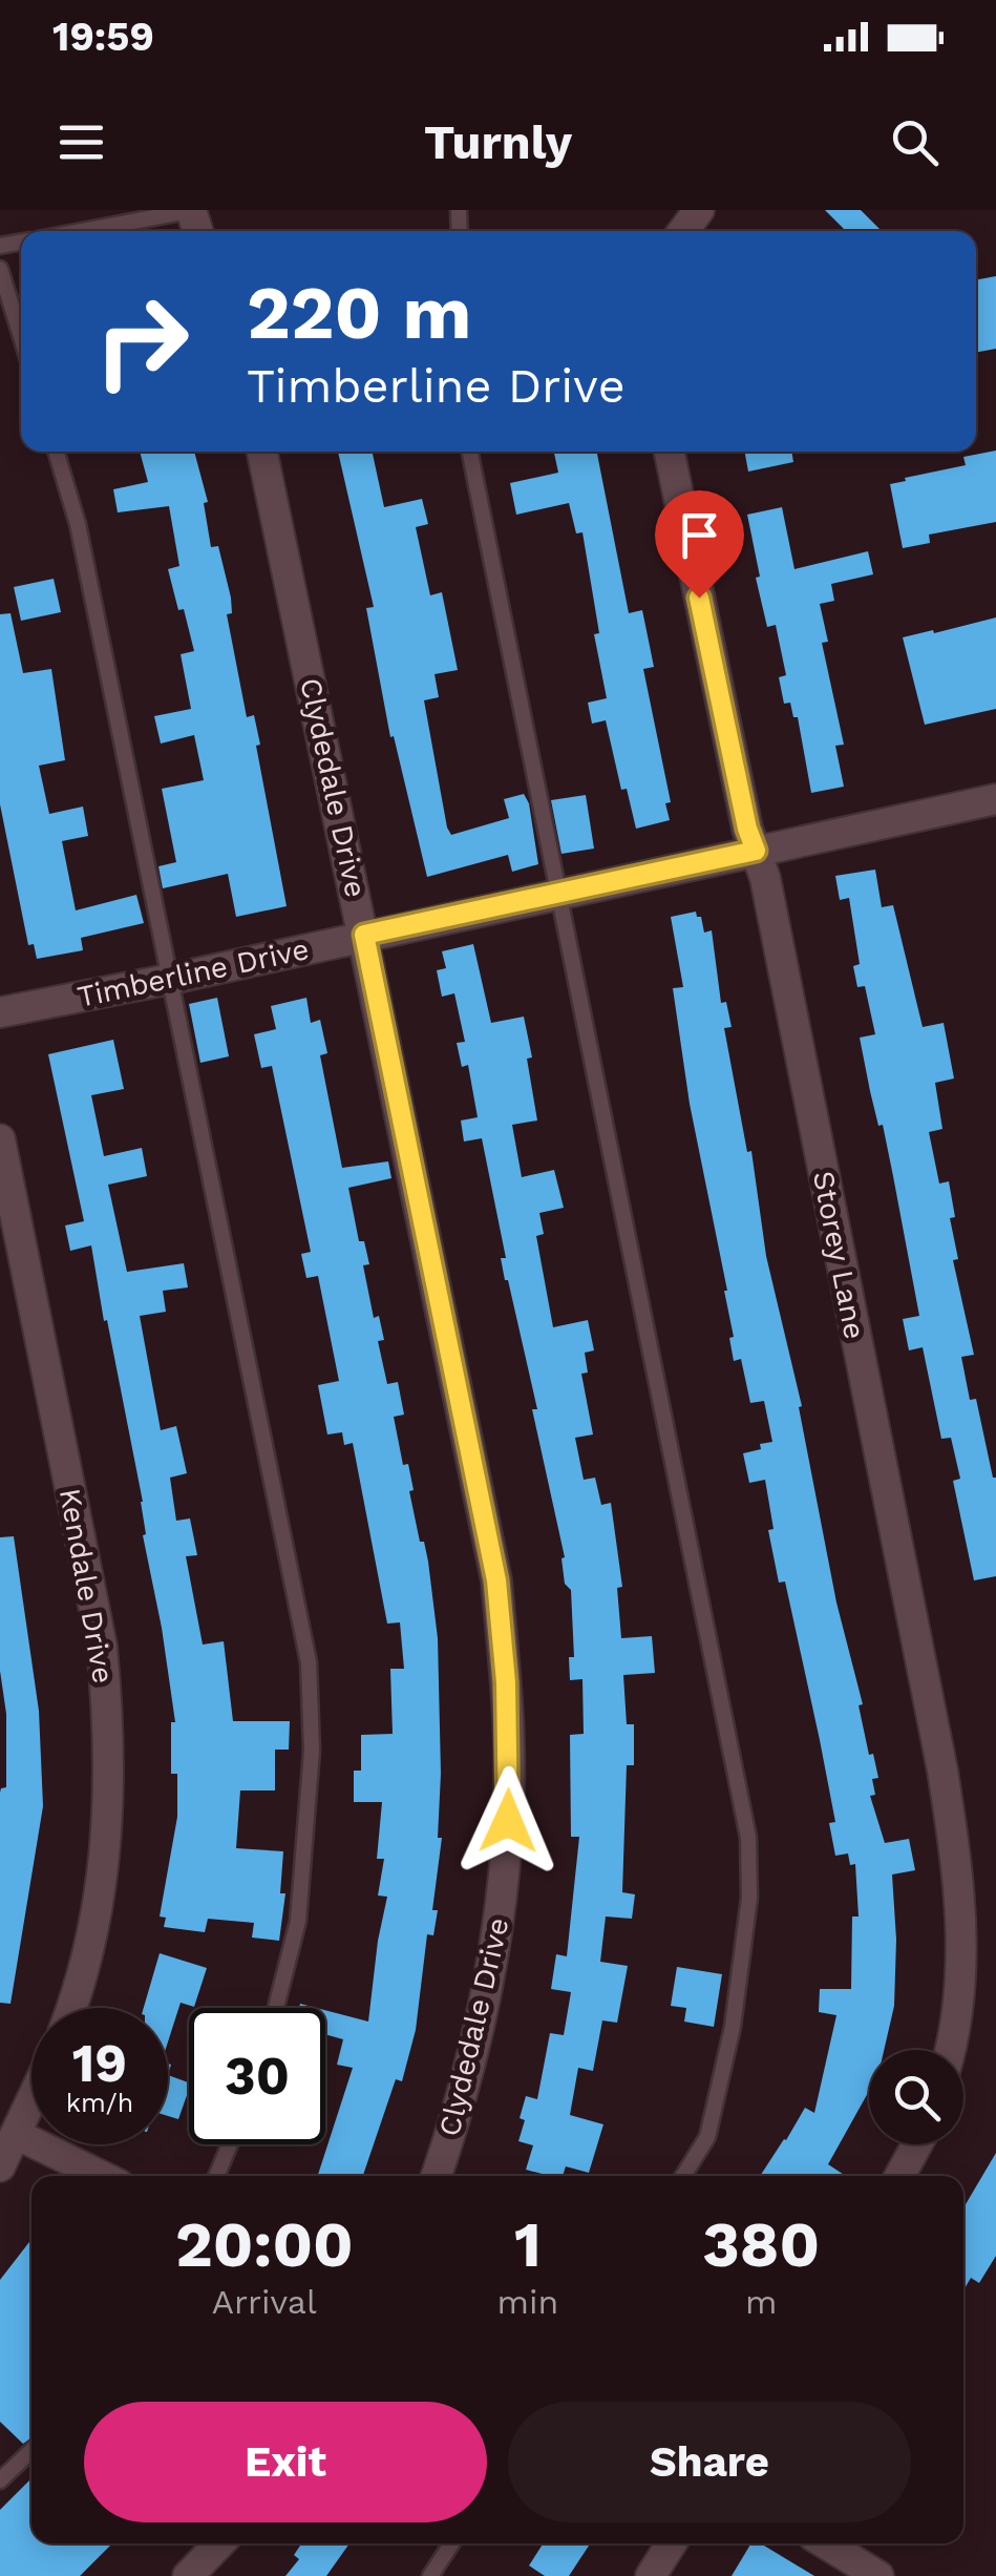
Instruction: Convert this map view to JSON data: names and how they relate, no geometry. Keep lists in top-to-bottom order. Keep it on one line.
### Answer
{"streets":{"street":["Clydedale Drive","Timberline Drive","Storey Lane","Kendale Drive"]},"crossings":[["Clydedale Drive","Timberline Drive"],["Timberline Drive","Storey Lane"]],"page":{"status":"19:59","header":"Turnly","turn":["220 m","Timberline Drive"],"speed":"19 km/h","limit":"30","eta":["20:00","Arrival","1","min","380","m"],"buttons":["Exit","Share"]}}
